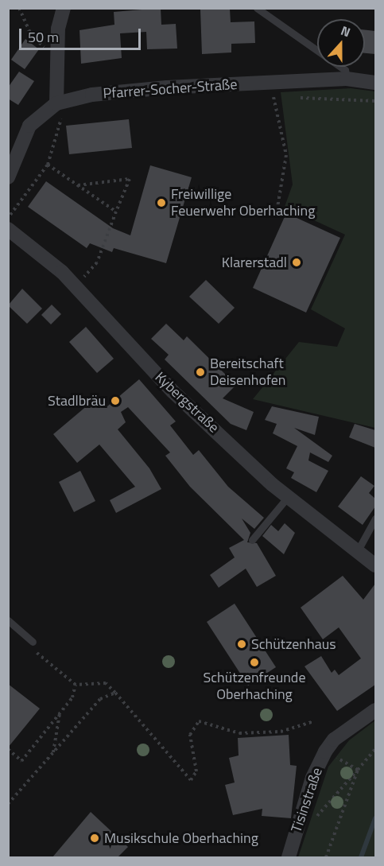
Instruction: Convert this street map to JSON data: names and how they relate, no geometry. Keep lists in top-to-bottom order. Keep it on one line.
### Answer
{"streets":{"street":["Pfarrer-Socher-Straße","Kybergstraße","Tisinstraße"]},"places":["Freiwillige Feuerwehr Oberhaching","Klarerstadl","Bereitschaft Deisenhofen","Stadlbräu","Schützenhaus","Schützenfreunde Oberhaching","Musikschule Oberhaching"],"scale_bar":"50 m","north":"top"}
